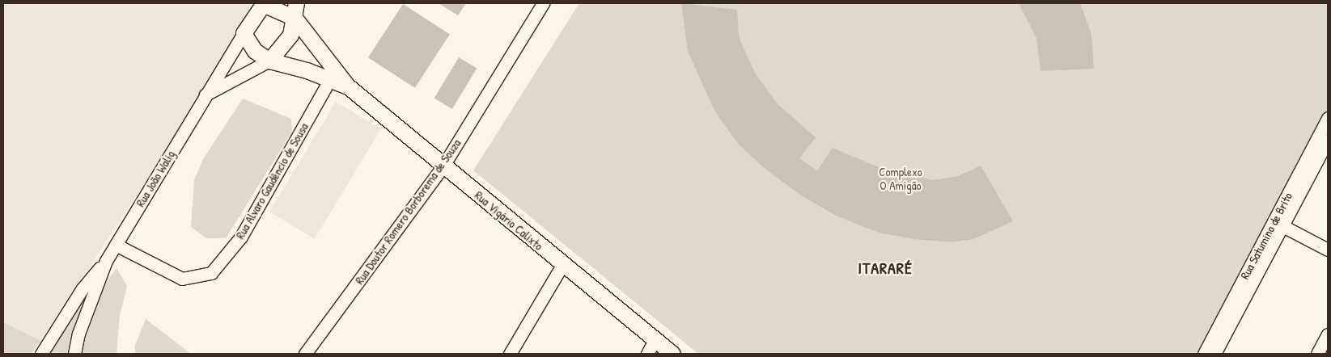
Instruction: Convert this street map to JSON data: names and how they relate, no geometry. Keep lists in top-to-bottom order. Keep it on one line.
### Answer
{"streets":{"main road":["Rua João Walig","Rua Vigário Calixto"],"street":["Rua Alvaro Gaudêncio de Sousa","Rua Doutor Romero Borborema de Souza","Rua Satumino de Brito"]},"crossings":[["Rua João Walig","Rua Alvaro Gaudêncio de Sousa"],["Rua João Walig","Rua Vigário Calixto"],["Rua Alvaro Gaudêncio de Sousa","Rua Vigário Calixto"],["Rua Doutor Romero Borborema de Souza","Rua Vigário Calixto"]],"districts":["ITARARÉ"],"parks":["Complexo O Amigão"]}
